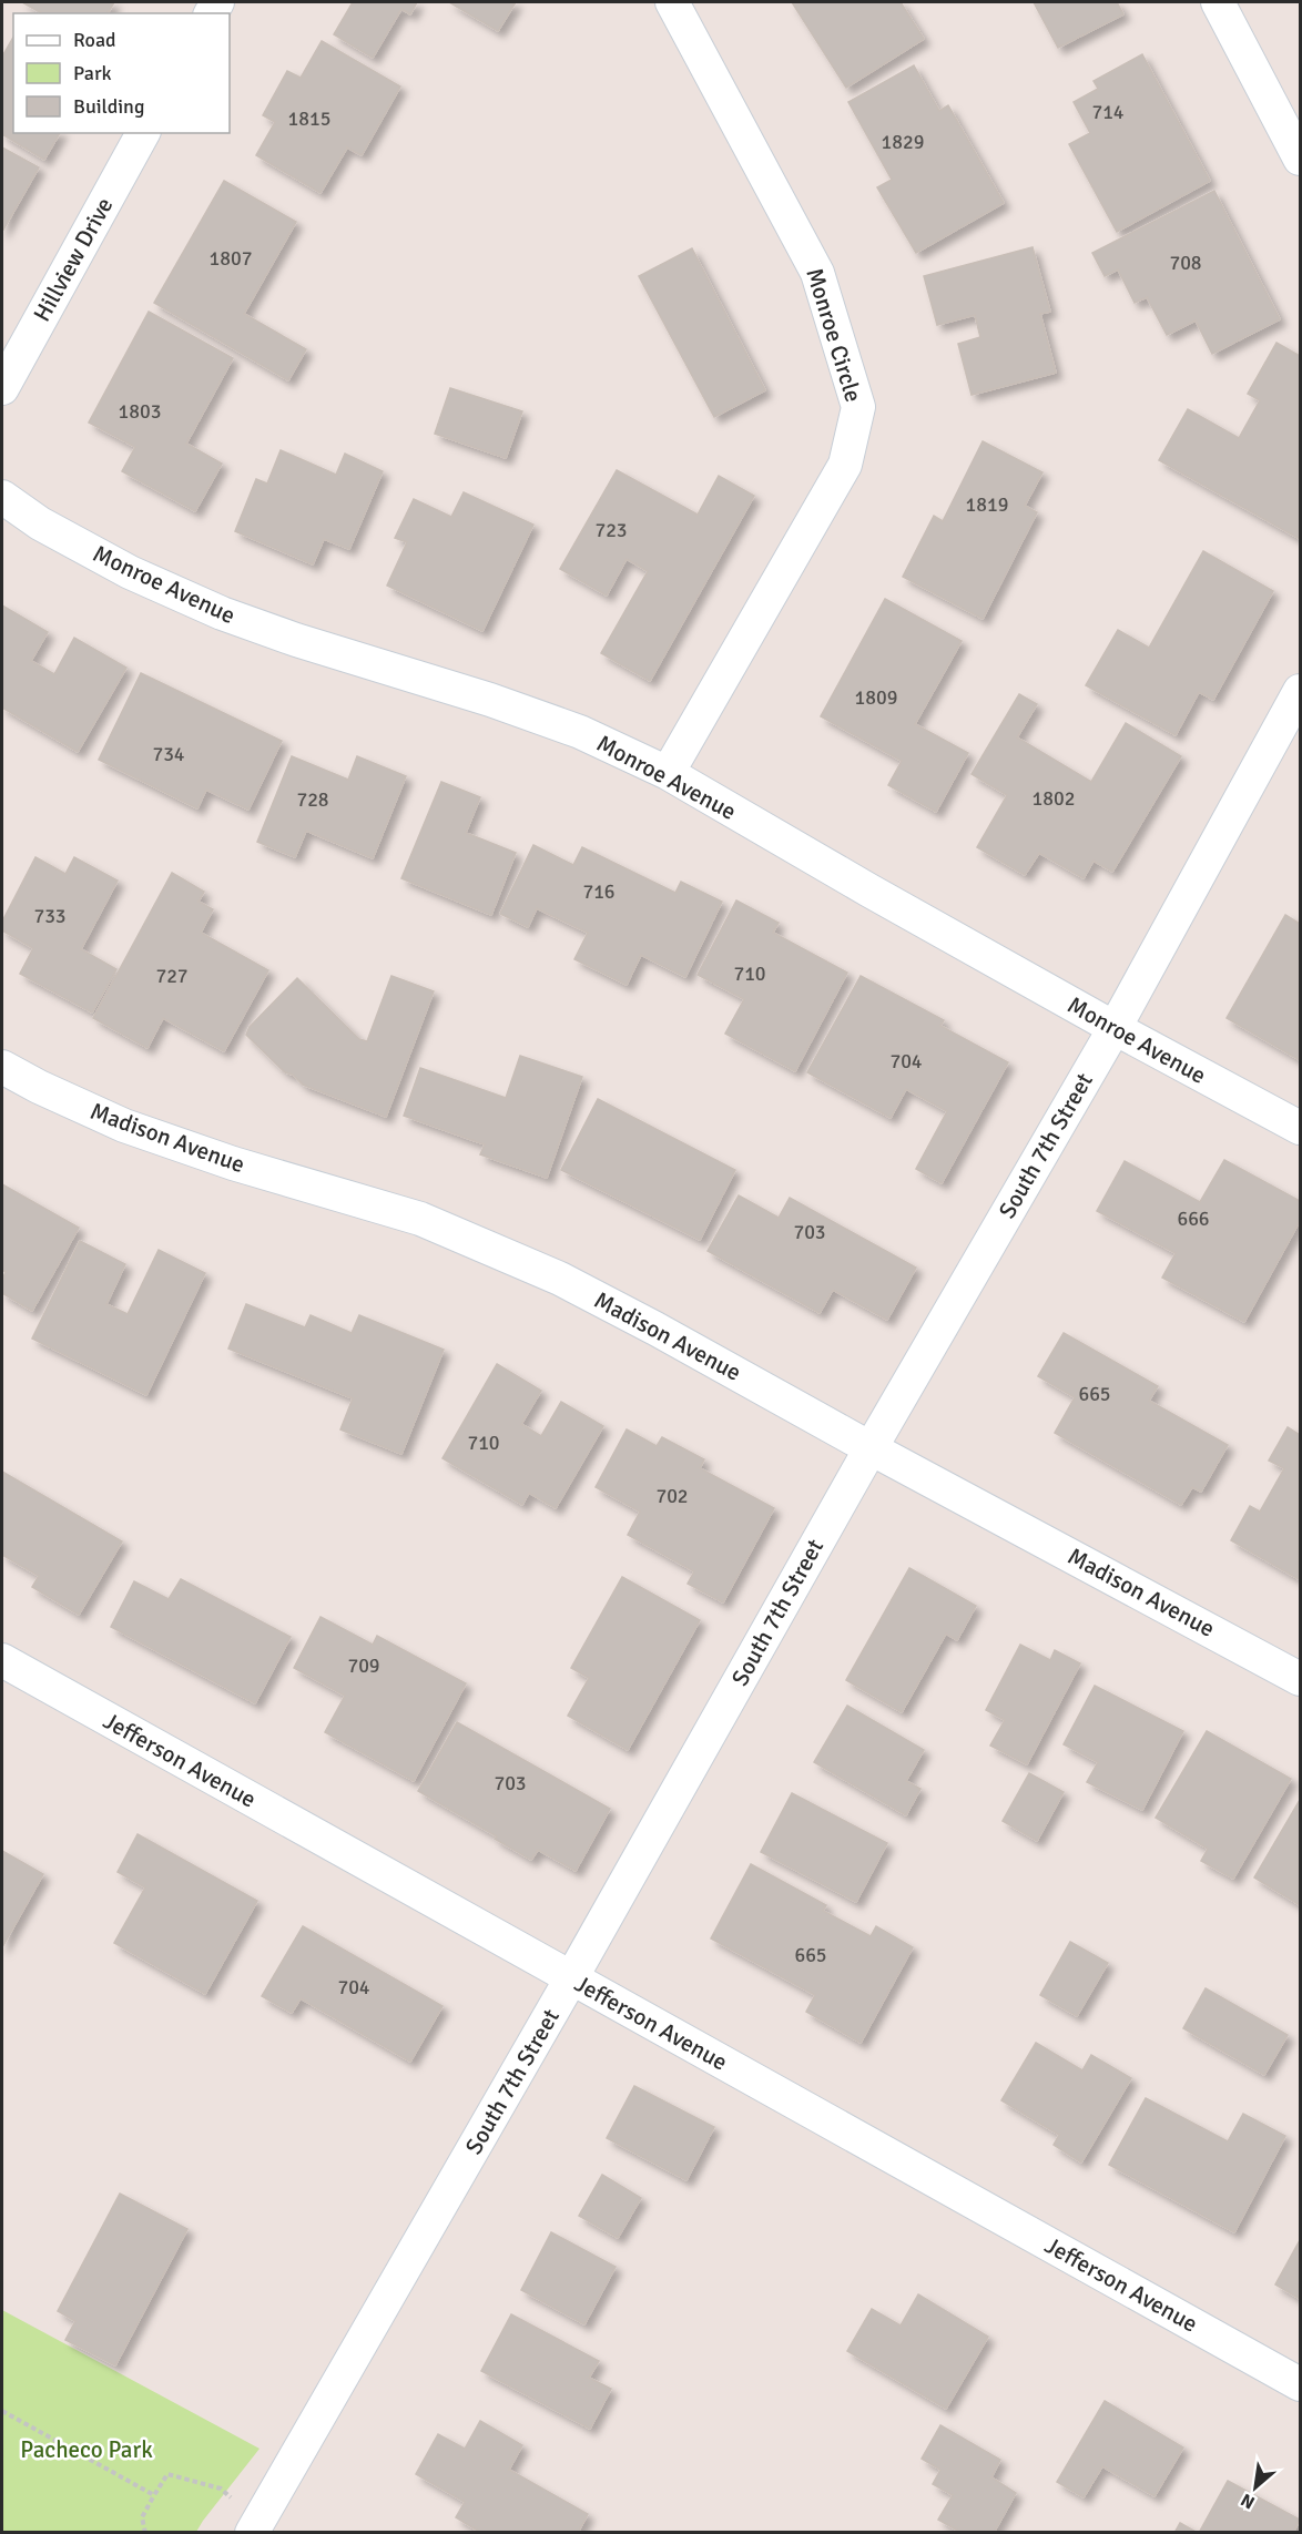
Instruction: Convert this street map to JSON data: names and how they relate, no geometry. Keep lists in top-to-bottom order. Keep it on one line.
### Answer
{"streets":{"street":["Hillview Drive","Monroe Circle","Monroe Avenue","Madison Avenue","South 7th Street","Jefferson Avenue"]},"crossings":[["Monroe Circle","Monroe Avenue"],["Monroe Avenue","South 7th Street"],["Madison Avenue","South 7th Street"],["South 7th Street","Jefferson Avenue"]],"parks":["Pacheco Park"],"house_numbers":["714","1815","1829","1807","708","1803","1819","723","1809","734","1802","728","716","733","710","727","704","666","703","665","710","702","709","703","665","704"],"legend":["Road","Park","Building"],"north":"bottom left"}
